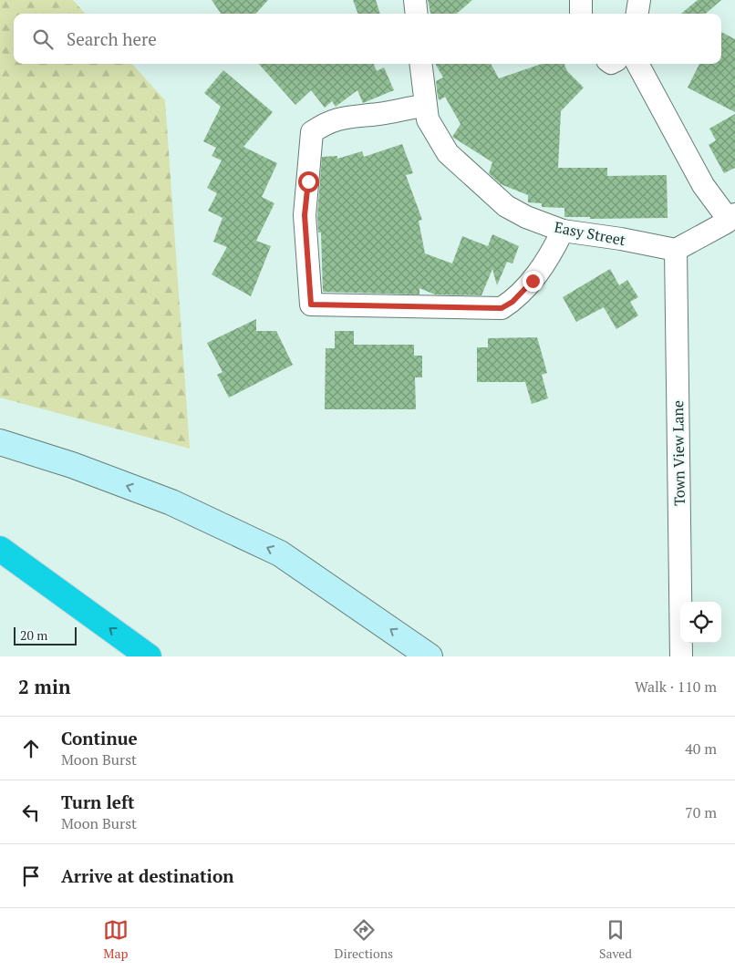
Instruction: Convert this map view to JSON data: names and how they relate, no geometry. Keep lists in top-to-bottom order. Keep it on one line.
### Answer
{"streets":{"street":["Easy Street","Town View Lane"]},"crossings":[["Easy Street","Town View Lane"]],"scale_bar":"20 m","page":{"search":"Search here","scale":"20 m","heading":["2 min","Walk · 110 m"],"list":[["Continue","Moon Burst","40 m"],["Turn left","Moon Burst","70 m"],"Arrive at destination"],"nav":["Map","Directions","Saved"]}}
